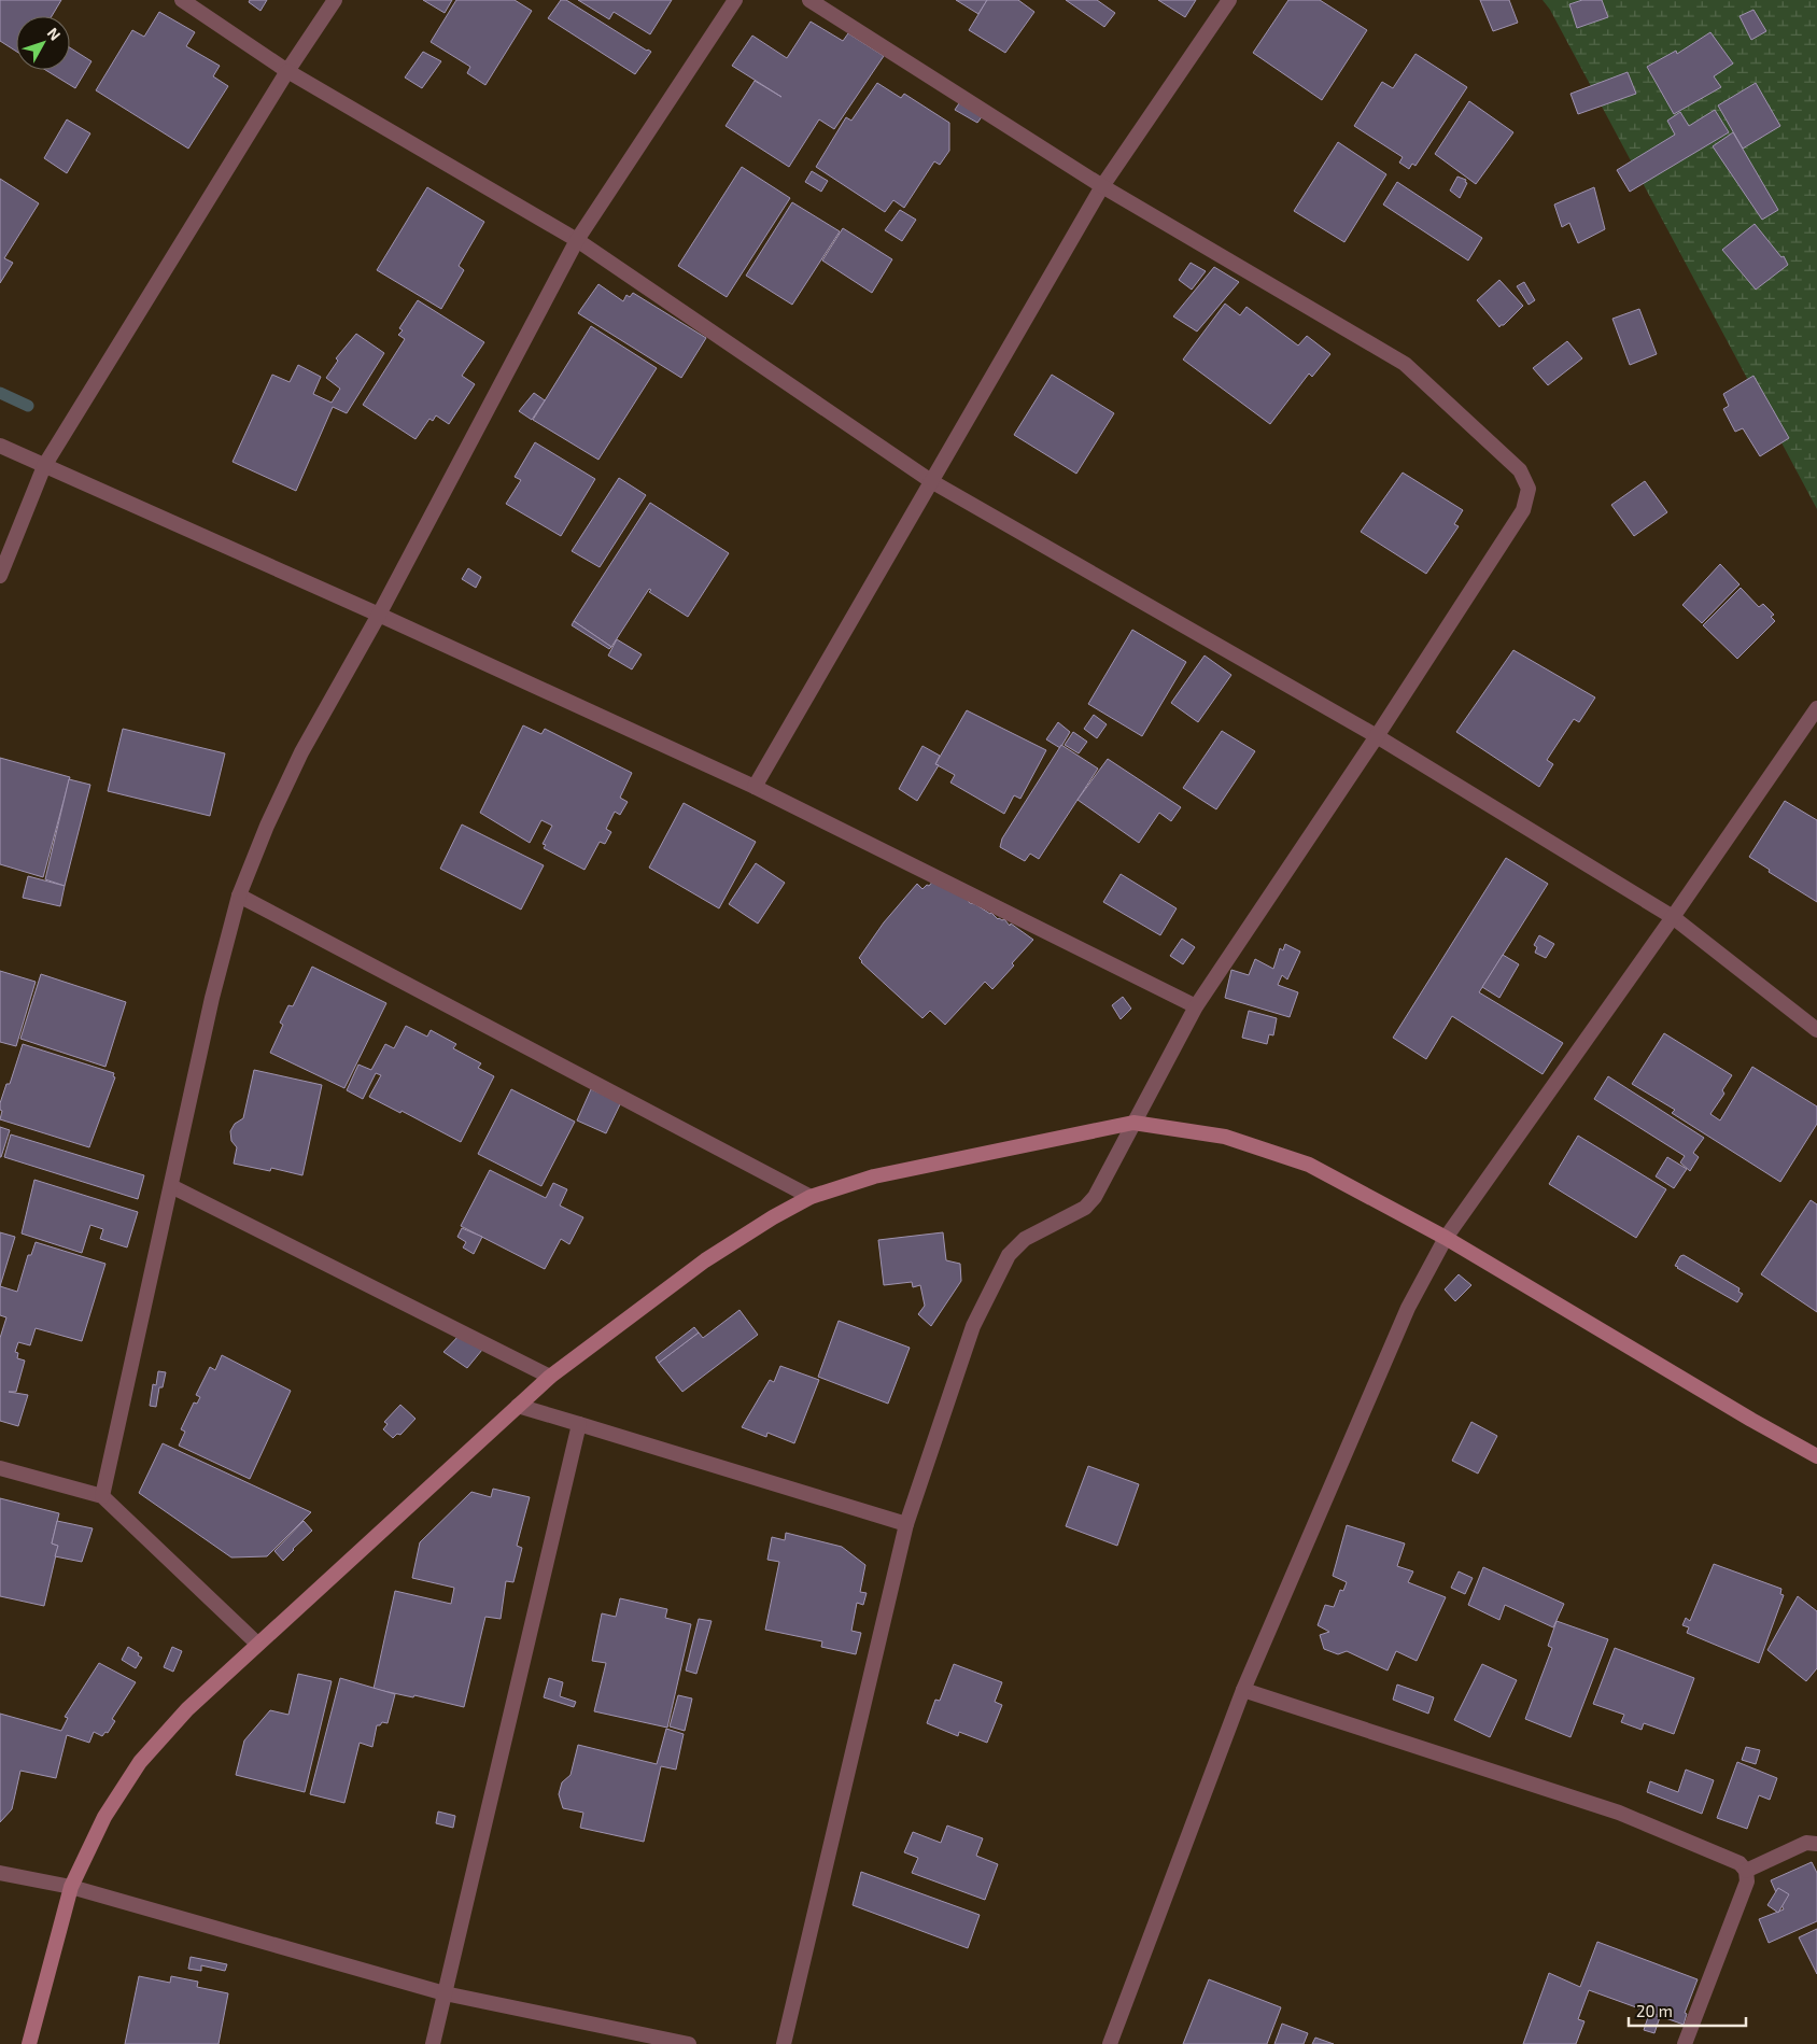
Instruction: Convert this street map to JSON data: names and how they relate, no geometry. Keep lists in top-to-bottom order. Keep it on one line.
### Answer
{"scale_bar":"20 m","north":"top right"}
